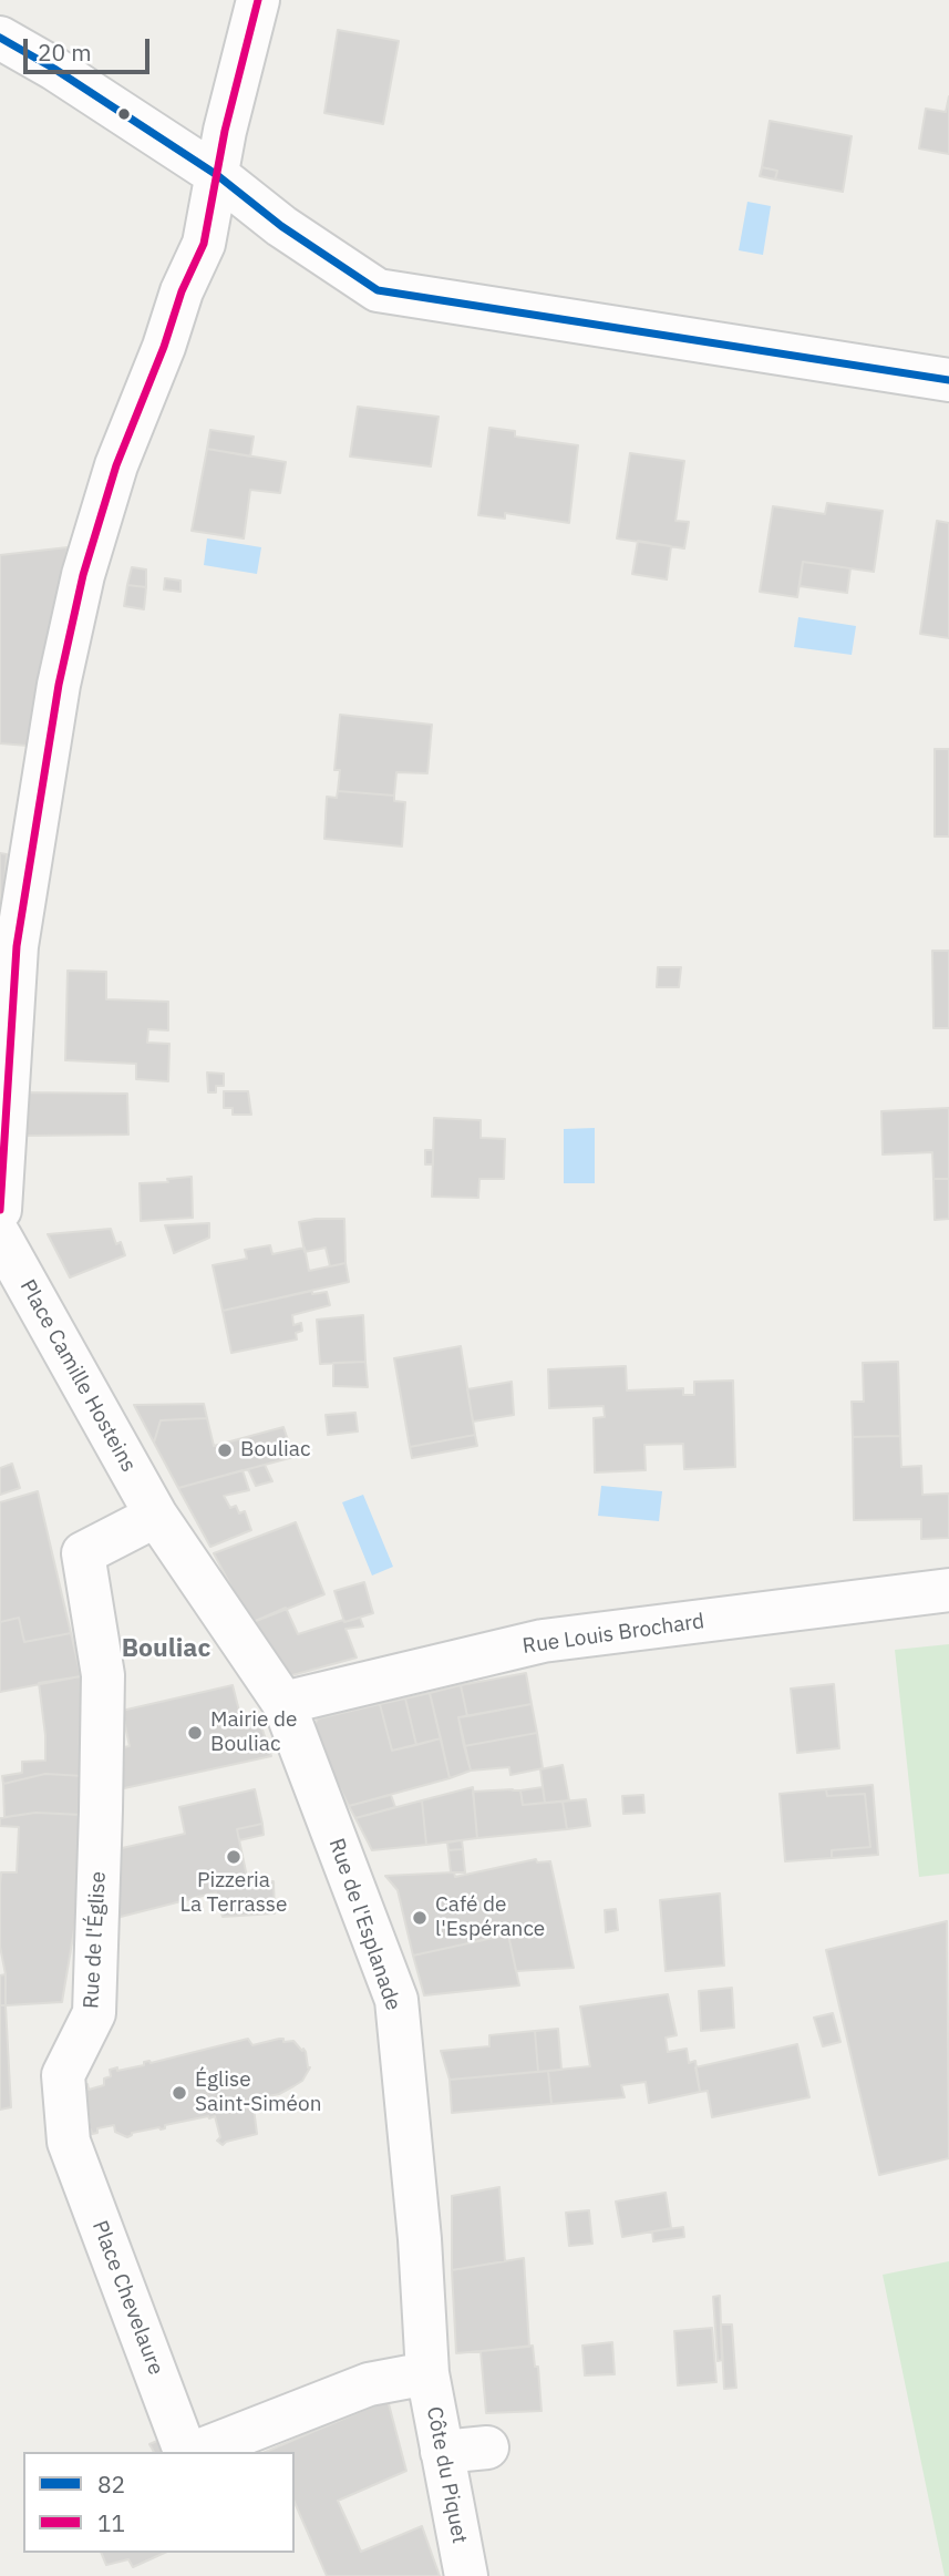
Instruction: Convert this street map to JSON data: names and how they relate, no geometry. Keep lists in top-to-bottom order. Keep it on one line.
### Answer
{"streets":{"street":["Place Camille Hosteins","Rue Louis Brochard","Rue de l'Esplanade","Rue de l'Église","Place Chevelaure","Côte du Piquet"]},"crossings":[["Place Camille Hosteins","Rue Louis Brochard"],["Place Camille Hosteins","Rue de l'Esplanade"],["Place Camille Hosteins","Rue de l'Église"],["Rue Louis Brochard","Rue de l'Esplanade"],["Rue de l'Esplanade","Place Chevelaure"],["Rue de l'Esplanade","Côte du Piquet"],["Rue de l'Église","Place Chevelaure"],["Place Chevelaure","Côte du Piquet"]],"districts":["Bouliac"],"places":["Bouliac","Mairie de Bouliac","Pizzeria La Terrasse","Café de l'Espérance","Église Saint-Siméon"],"lines":["transit line 11","transit line 82"],"legend":["82","11"],"scale_bar":"20 m"}
